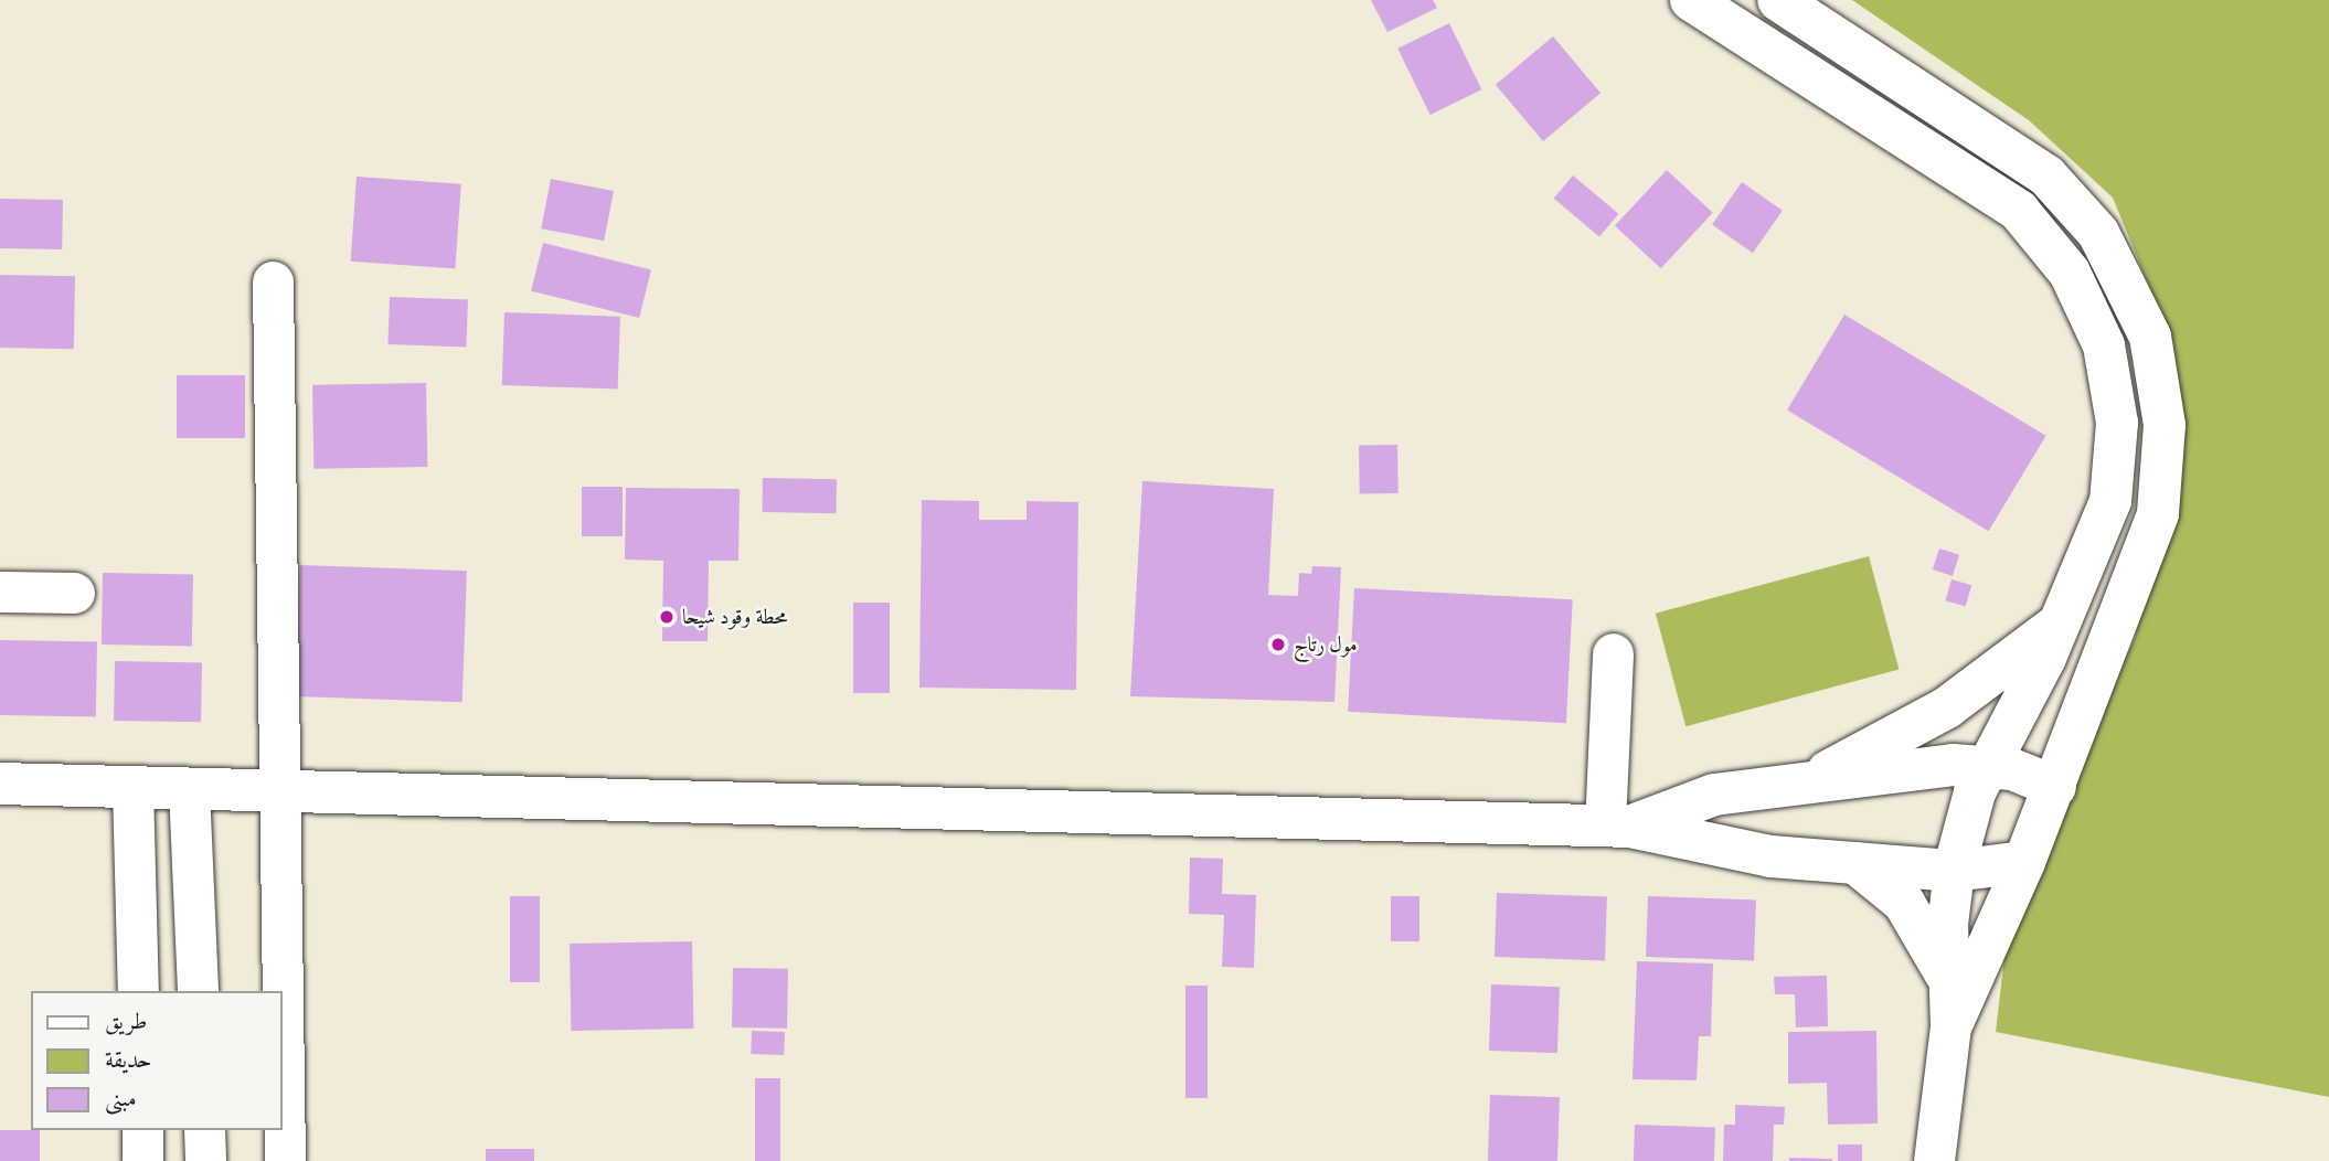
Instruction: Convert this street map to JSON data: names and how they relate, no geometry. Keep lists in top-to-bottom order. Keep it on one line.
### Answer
{"places":["محطة وقود شيحا","مول رتاج"],"legend":["طريق","حديقة","مبنى"]}
